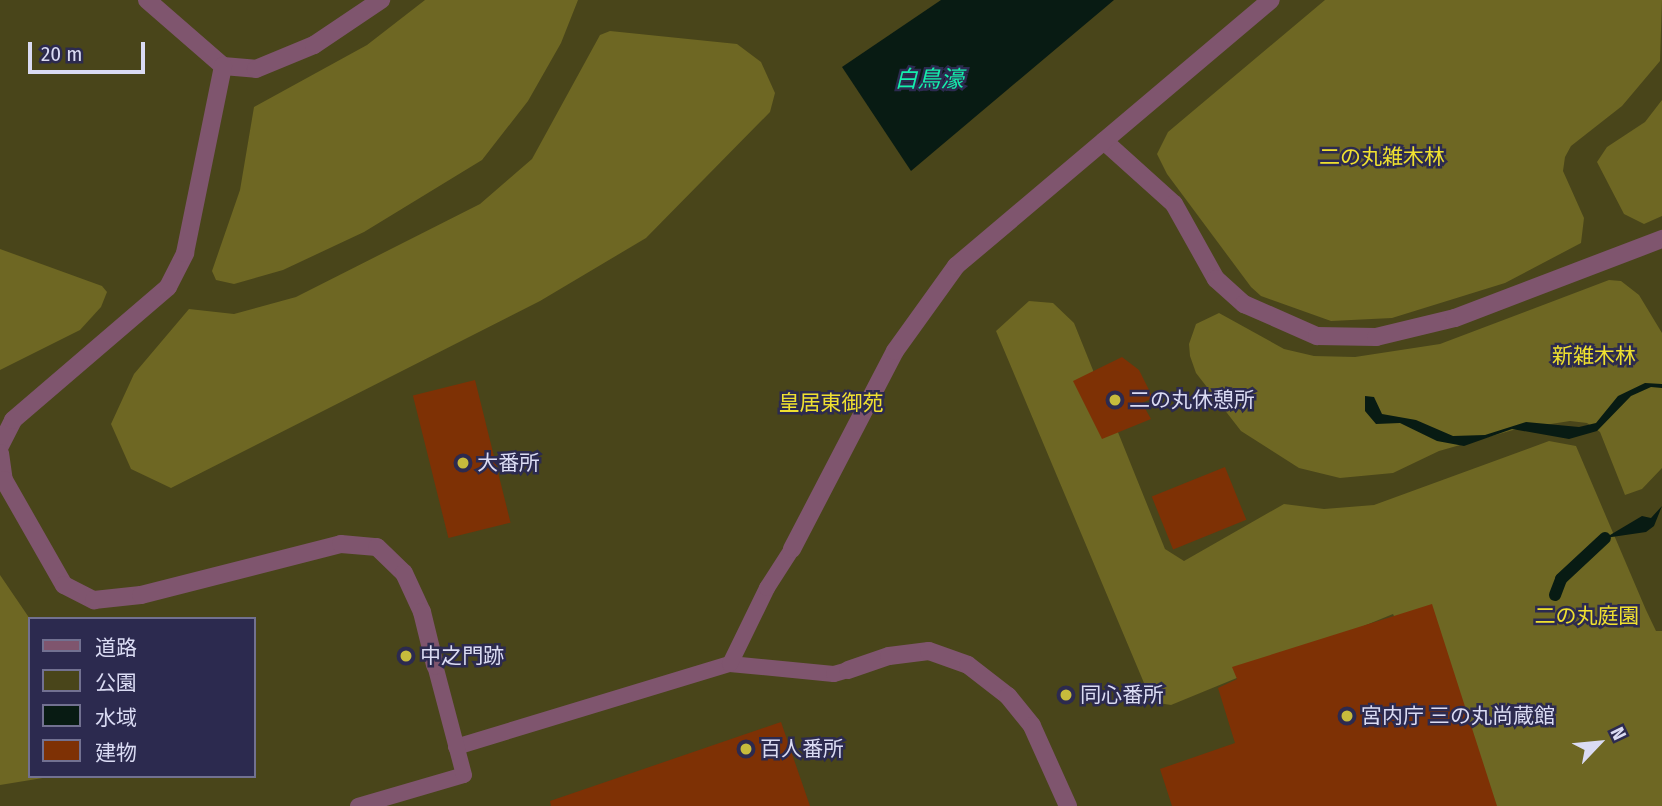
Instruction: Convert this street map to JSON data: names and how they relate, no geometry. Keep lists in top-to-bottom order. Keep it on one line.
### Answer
{"water":["白鳥濠"],"parks":["二の丸雑木林","新雑木林","皇居東御苑","二の丸庭園"],"places":["二の丸休憩所","大番所","中之門跡","同心番所","宮内庁 三の丸尚蔵館","百人番所"],"legend":["道路","公園","水域","建物"],"scale_bar":"20 m","north":"top right"}
